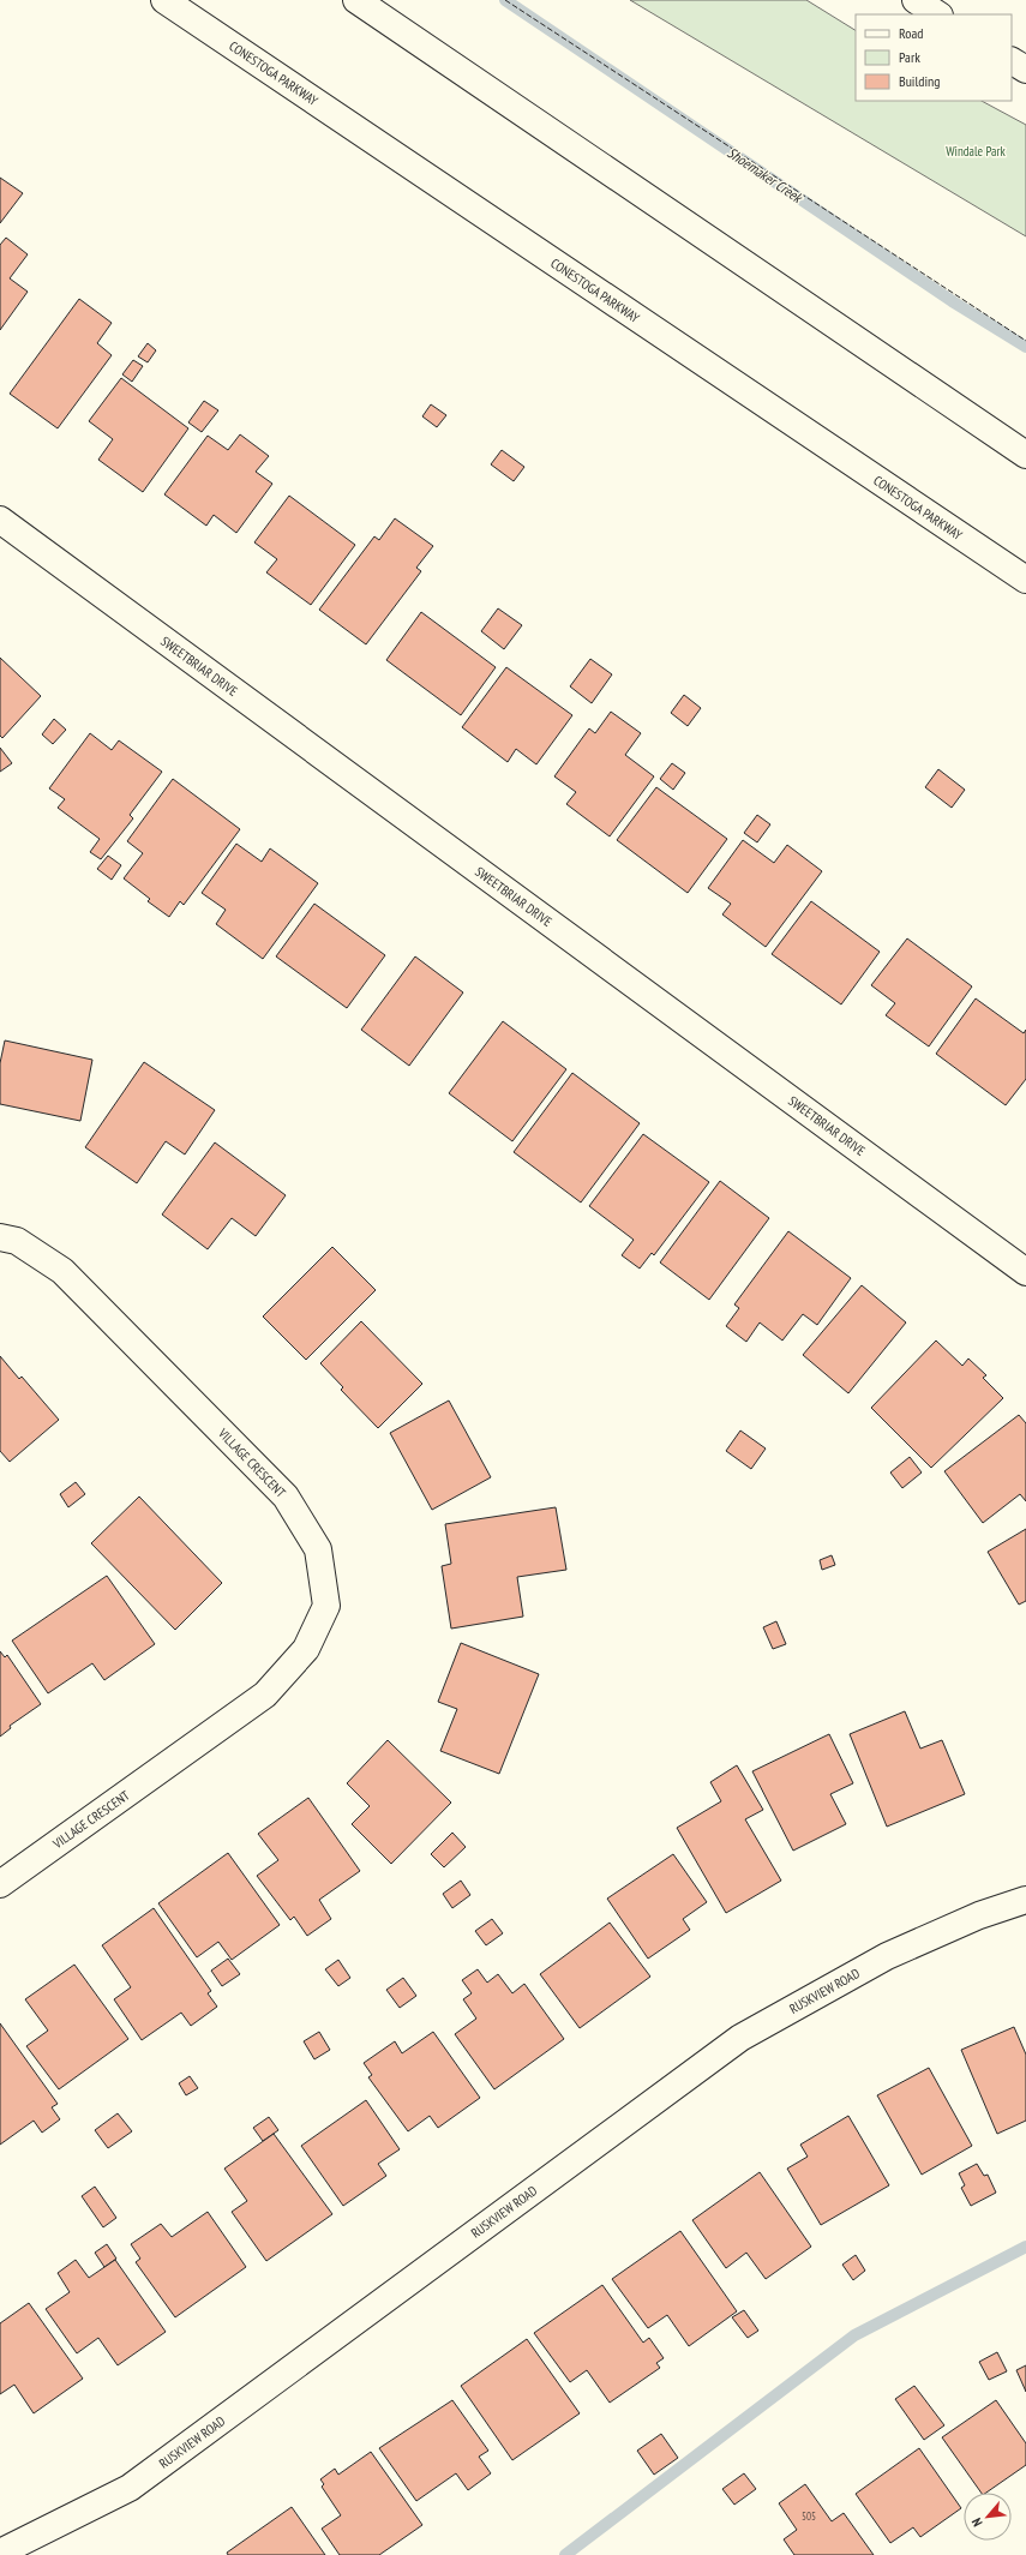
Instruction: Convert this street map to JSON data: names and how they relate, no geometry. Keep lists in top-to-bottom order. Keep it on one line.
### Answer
{"streets":{"main road":["CONESTOGA PARKWAY","SWEETBRIAR DRIVE","VILLAGE CRESCENT","RUSKVIEW ROAD"]},"water":["Shoemaker Creek"],"parks":["Windale Park"],"house_numbers":["505"],"legend":["Road","Park","Building"],"north":"bottom left"}
